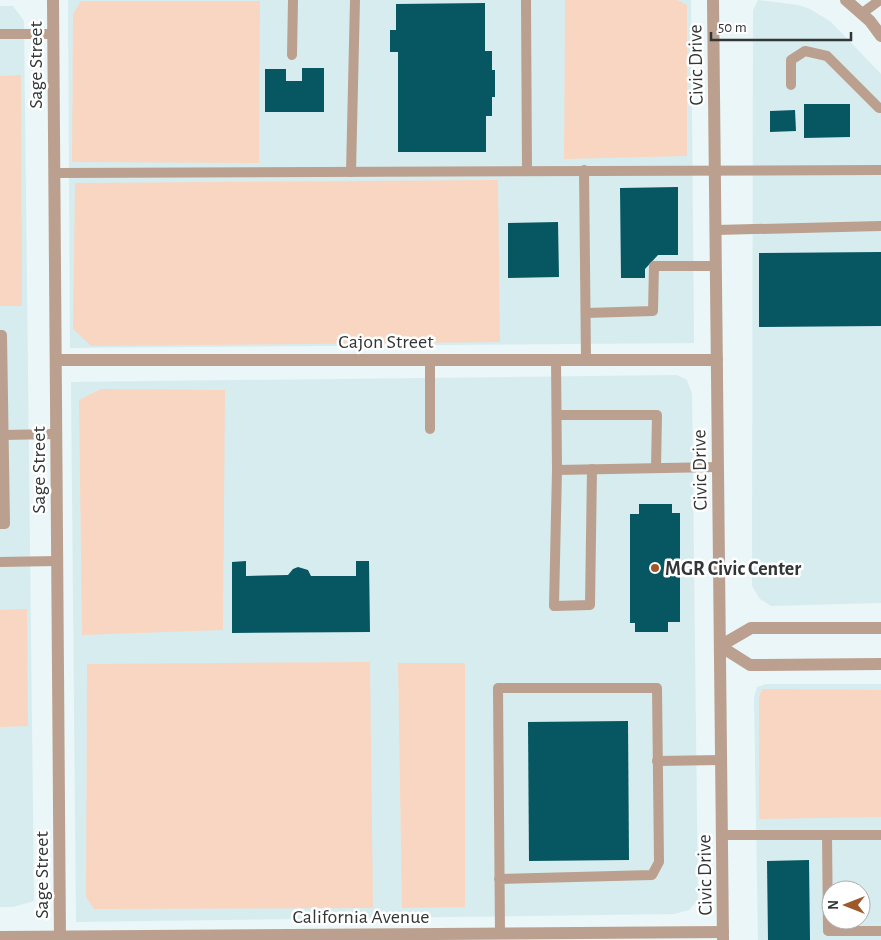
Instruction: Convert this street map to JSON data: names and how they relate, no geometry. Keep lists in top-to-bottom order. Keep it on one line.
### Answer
{"streets":{"street":["Sage Street","Civic Drive","Cajon Street","California Avenue"]},"crossings":[["Sage Street","Cajon Street"],["Sage Street","California Avenue"],["Civic Drive","Cajon Street"],["Civic Drive","California Avenue"]],"places":["MGR Civic Center"],"scale_bar":"50 m","north":"left"}
